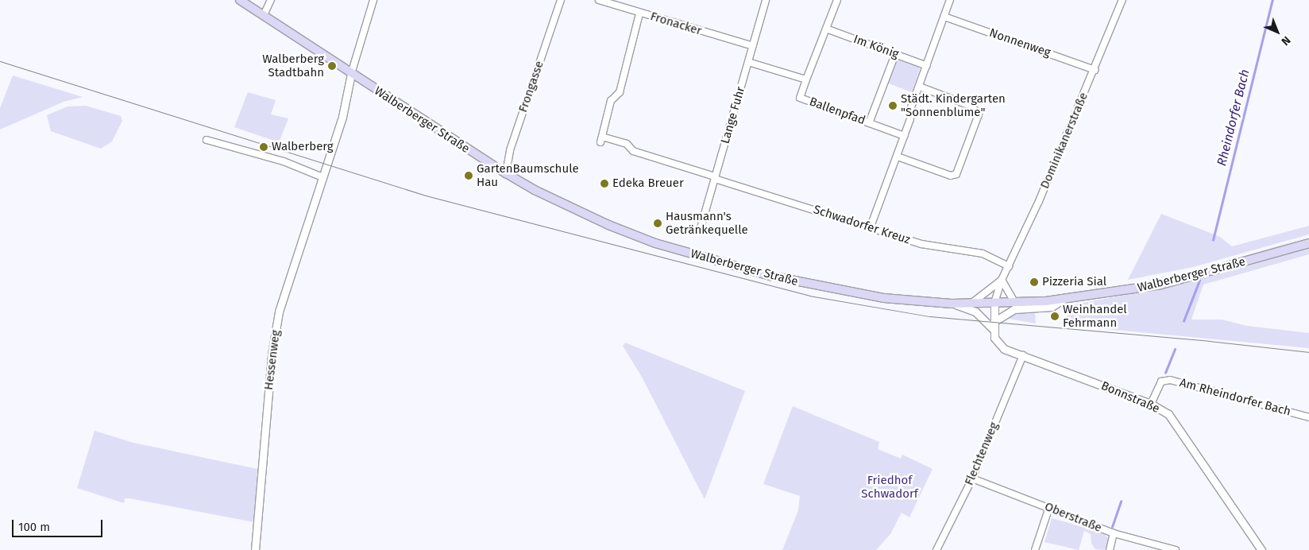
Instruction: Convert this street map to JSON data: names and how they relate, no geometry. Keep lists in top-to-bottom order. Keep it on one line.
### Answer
{"streets":{"main road":["Walberberger Straße"],"street":["Fronacker","Nonnenweg","Im König","Frongasse","Ballenpfad","Lange Fuhr","Dominikanerstraße","Schwadorfer Kreuz","Hessenweg","Bonnstraße","Am Rheindorfer Bach","Flechtenweg","Oberstraße"]},"crossings":[["Fronacker","Lange Fuhr"],["Fronacker","Schwadorfer Kreuz"],["Nonnenweg","Dominikanerstraße"],["Frongasse","Walberberger Straße"],["Ballenpfad","Lange Fuhr"],["Lange Fuhr","Schwadorfer Kreuz"],["Walberberger Straße","Dominikanerstraße"],["Walberberger Straße","Hessenweg"],["Walberberger Straße","Bonnstraße"],["Dominikanerstraße","Schwadorfer Kreuz"],["Dominikanerstraße","Bonnstraße"],["Bonnstraße","Am Rheindorfer Bach"],["Bonnstraße","Flechtenweg"],["Flechtenweg","Oberstraße"]],"water":["Rheindorfer Bach"],"parks":["Friedhof Schwadorf"],"places":["Walberberg Stadtbahn","Städt. Kindergarten \"Sonnenblume\"","Walberberg","GartenBaumschule Hau","Edeka Breuer","Hausmann's Getränkequelle","Pizzeria Sial","Weinhandel Fehrmann"],"scale_bar":"100 m","north":"bottom right"}
